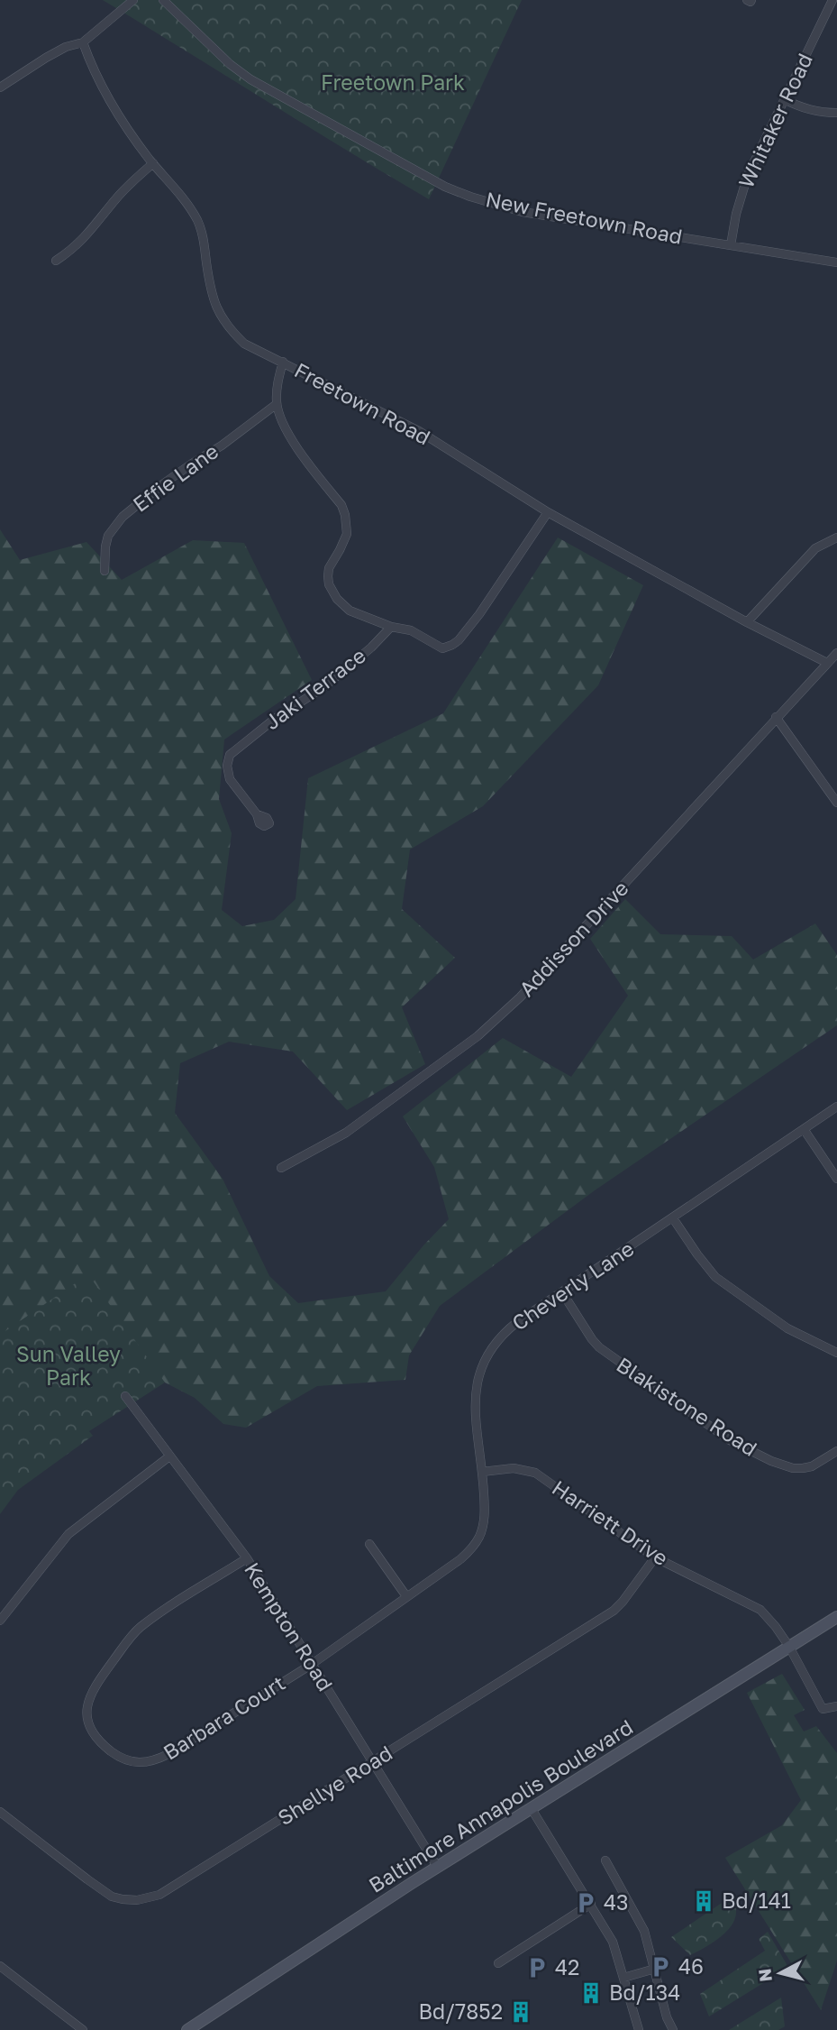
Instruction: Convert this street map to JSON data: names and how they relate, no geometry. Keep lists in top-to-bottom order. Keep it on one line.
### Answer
{"streets":{"main road":["Baltimore Annapolis Boulevard"],"street":["Whitaker Road","New Freetown Road","Freetown Road","Effie Lane","Jaki Terrace","Addisson Drive","Cheverly Lane","Blakistone Road","Harriett Drive","Kempton Road","Barbara Court","Shellye Road"]},"crossings":[["Whitaker Road","New Freetown Road"],["Freetown Road","Addisson Drive"],["Cheverly Lane","Blakistone Road"],["Cheverly Lane","Harriett Drive"],["Cheverly Lane","Kempton Road"],["Cheverly Lane","Barbara Court"],["Harriett Drive","Shellye Road"],["Harriett Drive","Baltimore Annapolis Boulevard"],["Kempton Road","Barbara Court"],["Kempton Road","Shellye Road"],["Kempton Road","Baltimore Annapolis Boulevard"]],"parks":["Freetown Park","Sun Valley Park"],"places":{"building":["Bd/141","Bd/134","Bd/7852"],"parking":["43","46","42"]},"north":"left"}
